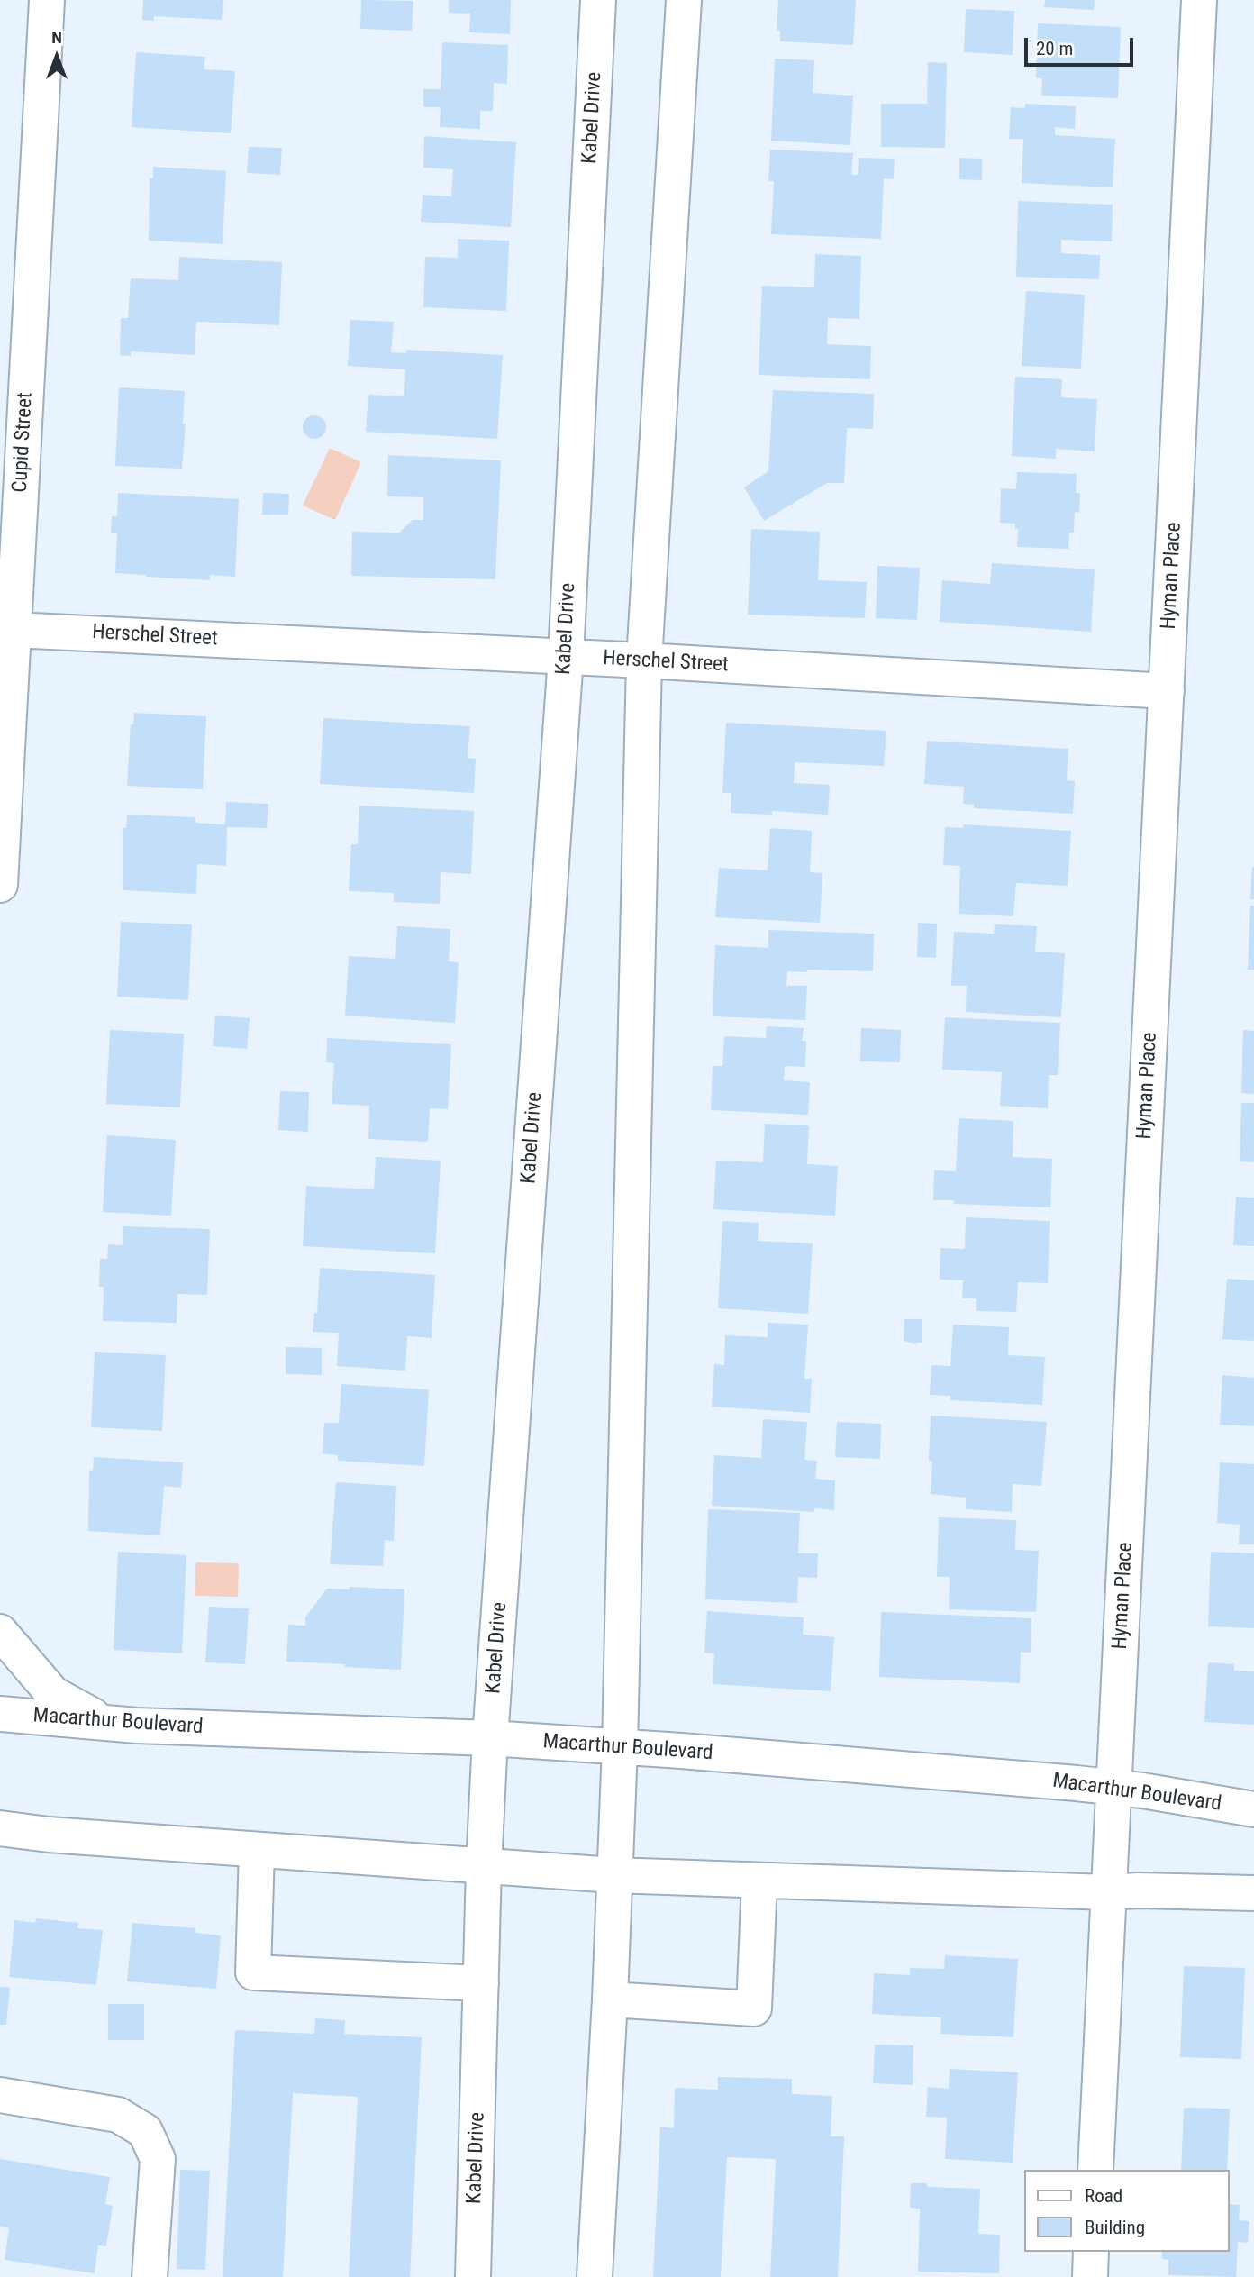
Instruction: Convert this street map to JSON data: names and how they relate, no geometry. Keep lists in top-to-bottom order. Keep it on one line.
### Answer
{"streets":{"street":["Kabel Drive","Cupid Street","Hyman Place","Herschel Street","Macarthur Boulevard"]},"crossings":[["Kabel Drive","Herschel Street"],["Kabel Drive","Macarthur Boulevard"],["Cupid Street","Herschel Street"],["Hyman Place","Herschel Street"],["Hyman Place","Macarthur Boulevard"]],"legend":["Road","Building"],"scale_bar":"20 m","north":"top"}
